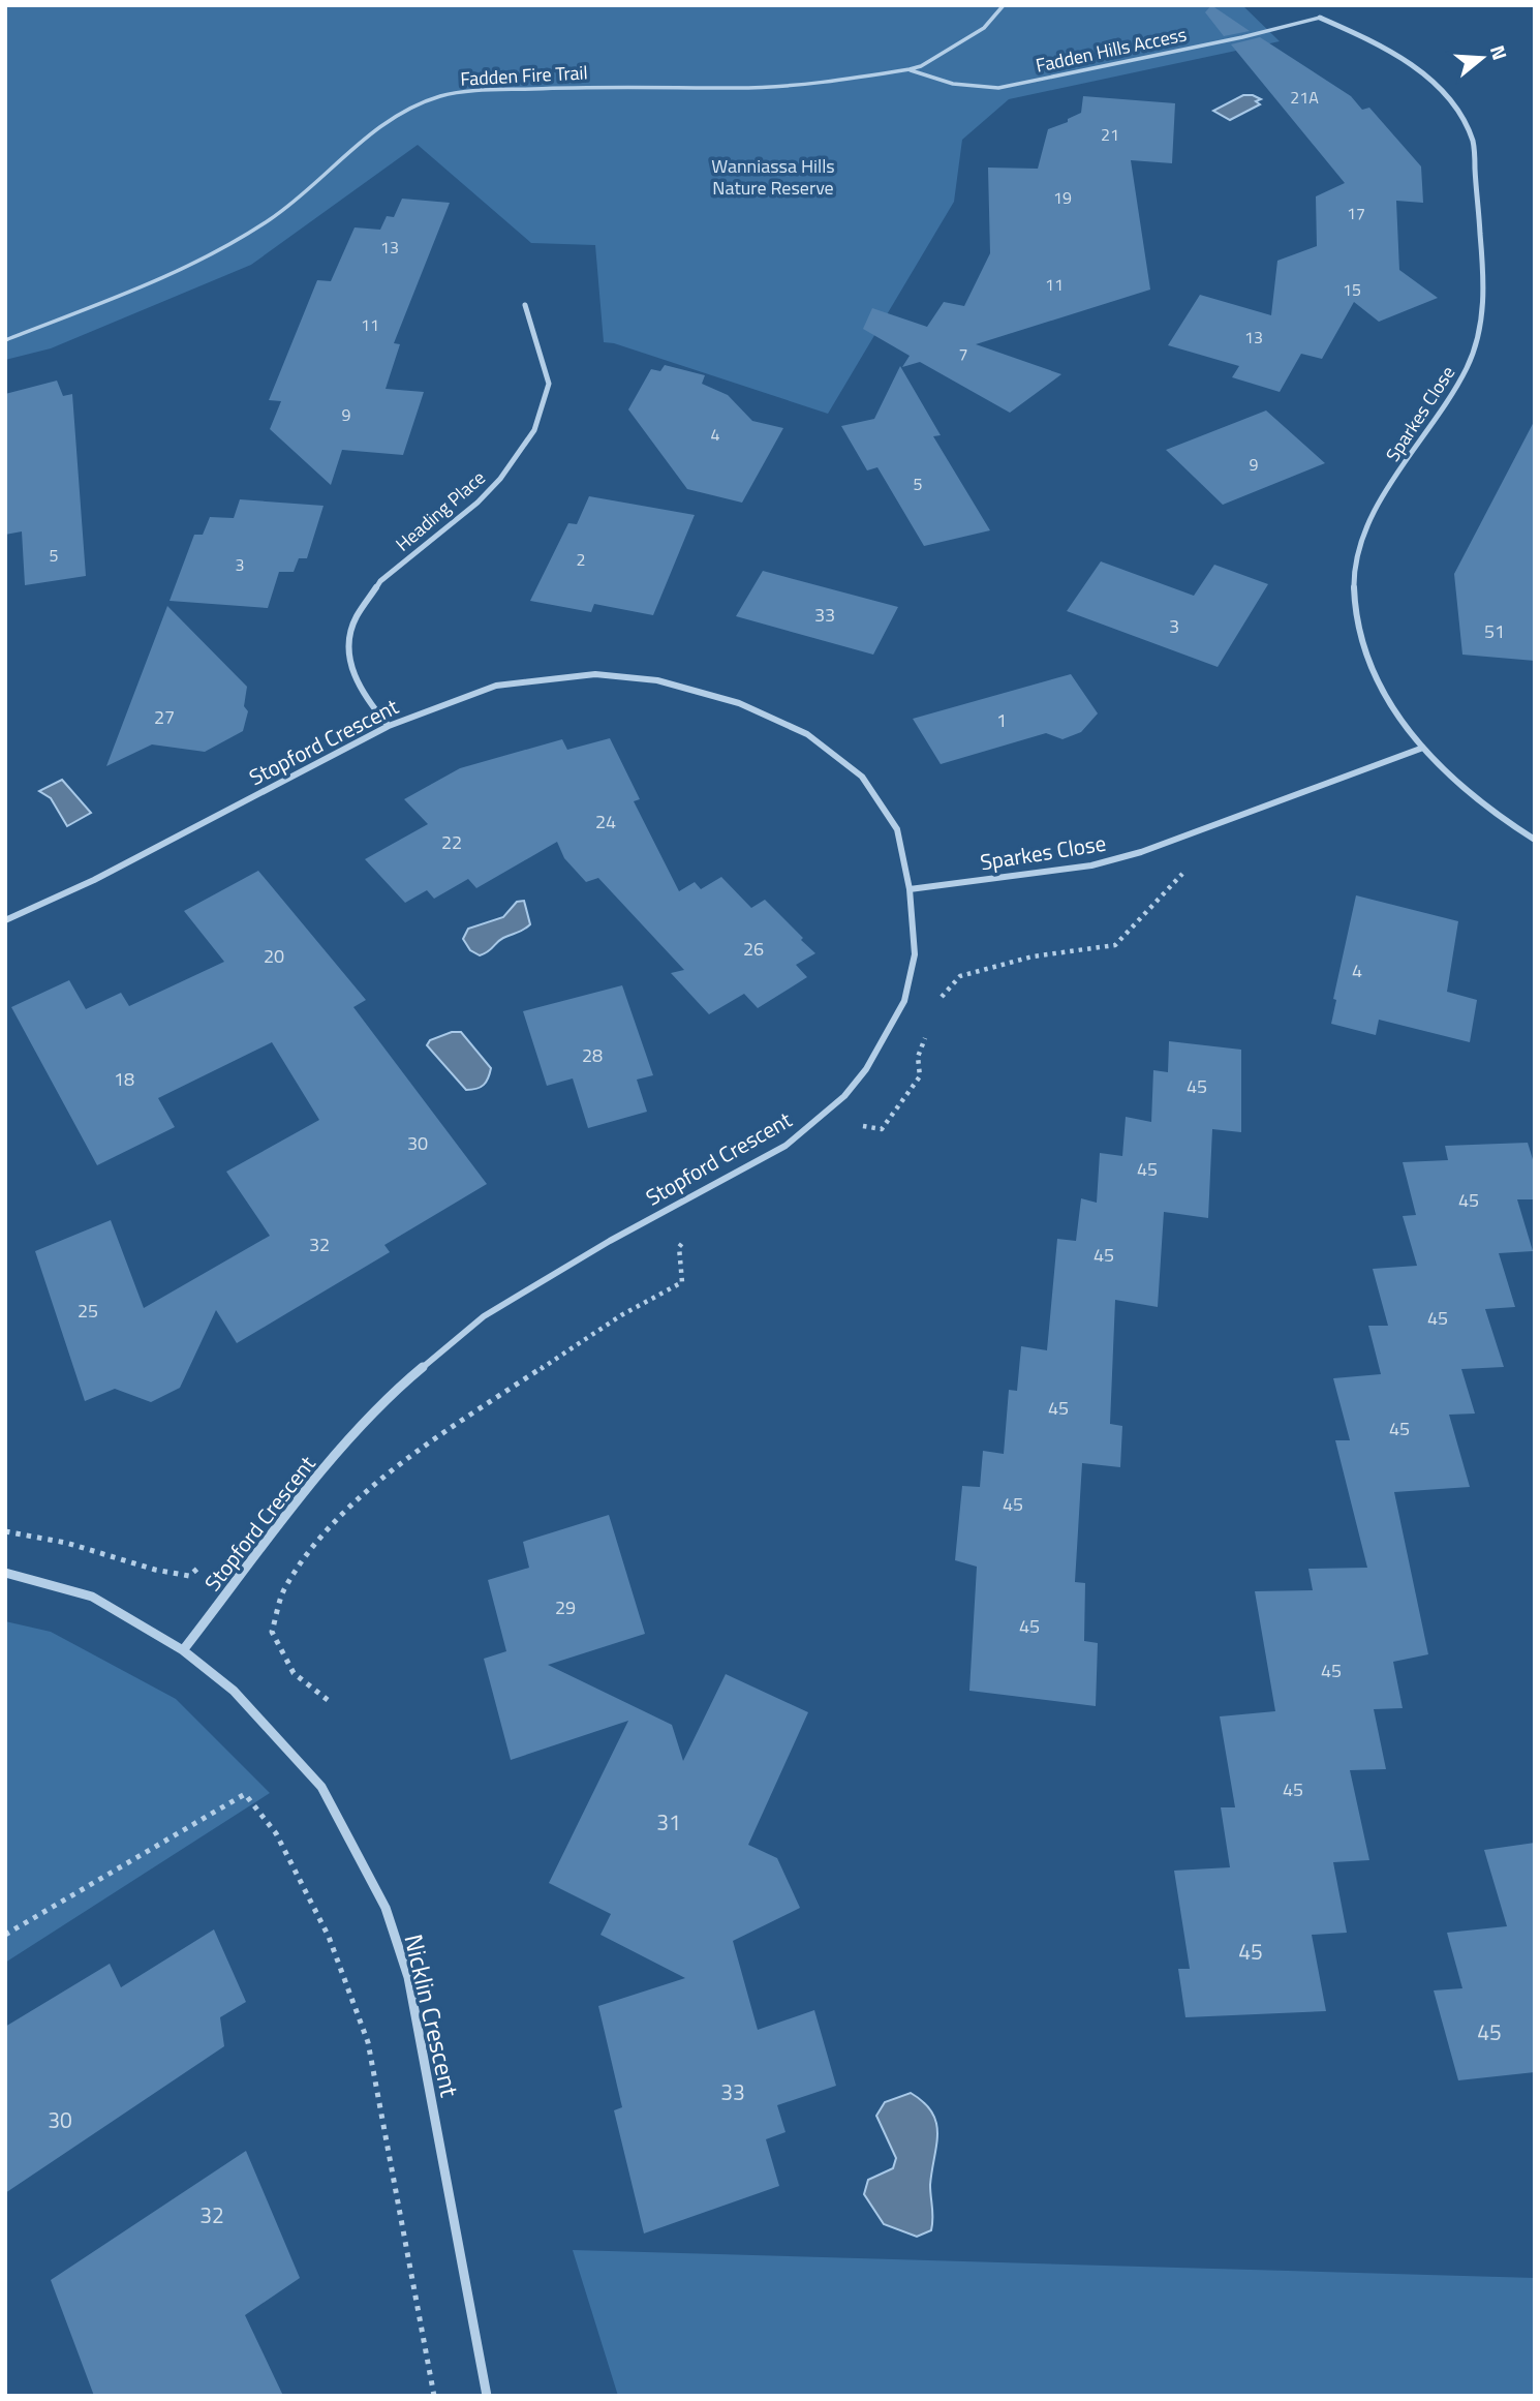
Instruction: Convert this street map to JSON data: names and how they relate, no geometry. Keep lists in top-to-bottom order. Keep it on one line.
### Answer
{"streets":{"street":["Sparkes Close","Heading Place","Stopford Crescent","Nicklin Crescent"],"lane":["Fadden Hills Access","Fadden Fire Trail"]},"crossings":[["Fadden Hills Access","Fadden Fire Trail"],["Fadden Hills Access","Sparkes Close"],["Sparkes Close","Stopford Crescent"],["Heading Place","Stopford Crescent"],["Stopford Crescent","Nicklin Crescent"]],"parks":["Wanniassa Hills Nature Reserve"],"house_numbers":["21A","21","19","17","13","11","15","11","13","7","9","4","9","5","5","2","3","33","3","51","27","1","24","22","26","20","4","28","18","45","30","45","45","32","45","25","45","45","45","45","29","45","45","45","31","45","45","33","30","32"],"north":"right"}
